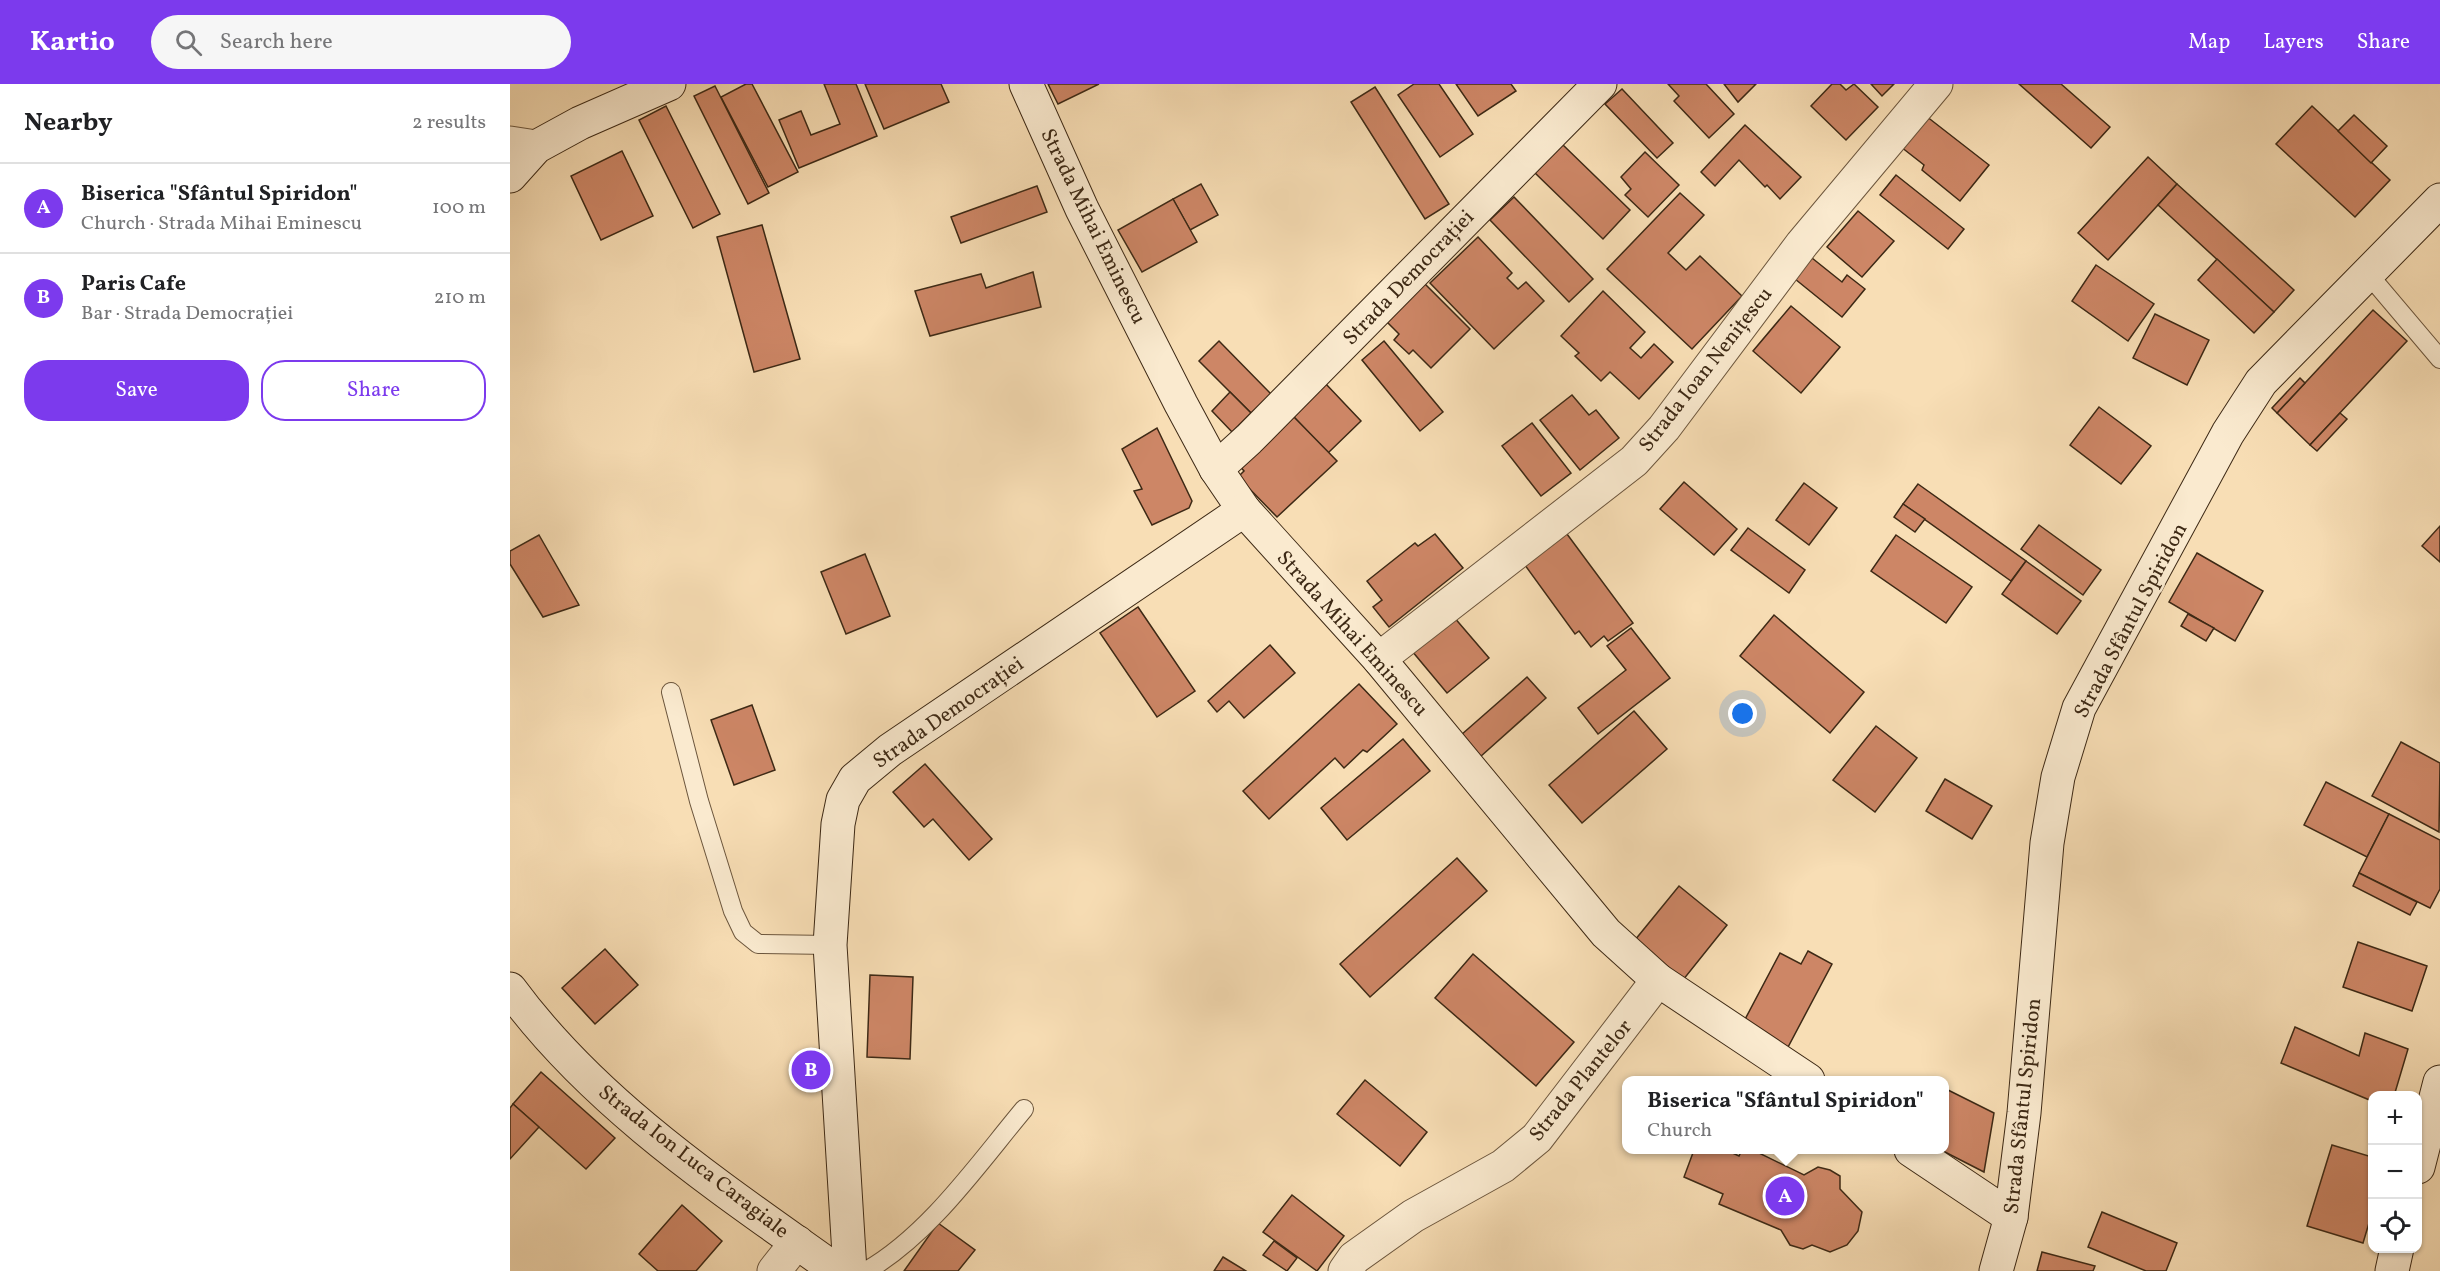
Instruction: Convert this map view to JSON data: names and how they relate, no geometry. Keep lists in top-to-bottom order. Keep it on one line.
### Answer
{"streets":{"street":["Strada Mihai Eminescu","Strada Democrației","Strada Ioan Nenițescu","Strada Sfântul Spiridon","Strada Plantelor","Strada Ion Luca Caragiale"]},"crossings":[["Strada Mihai Eminescu","Strada Democrației"],["Strada Mihai Eminescu","Strada Ioan Nenițescu"],["Strada Mihai Eminescu","Strada Plantelor"]],"page":{"header":"Kartio","search":"Search here","nav":["Map","Layers","Share"],"heading":["Nearby","2 results"],"list":[{"mark":"A","name":"Biserica \"Sfântul Spiridon\"","note":"Church · Strada Mihai Eminescu","value":"100 m"},{"mark":"B","name":"Paris Cafe","note":"Bar · Strada Democrației","value":"210 m"}],"buttons":["Save","Share"],"pins":["B","A"],"popup":["Biserica \"Sfântul Spiridon\"","Church"],"map_buttons":["+","−"]}}
